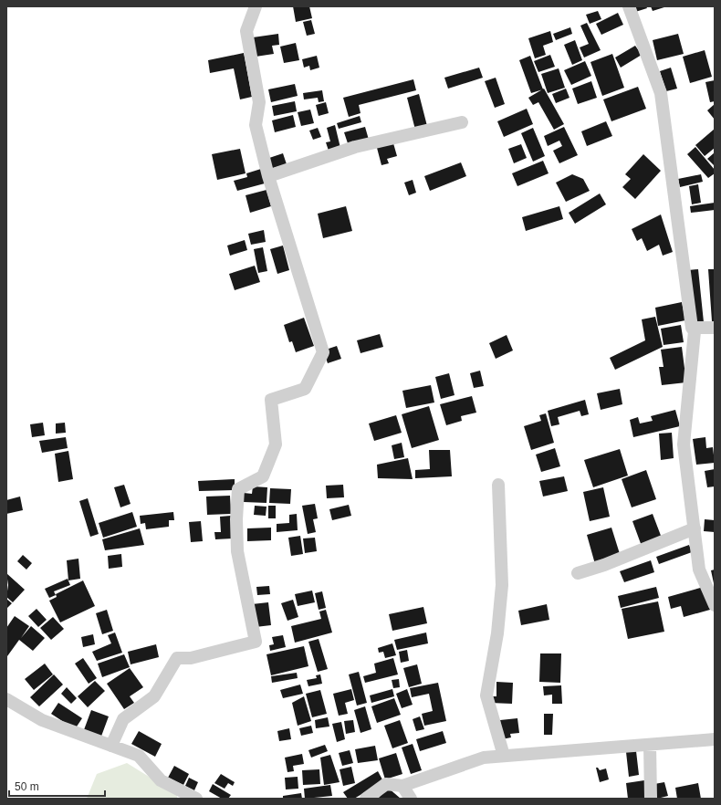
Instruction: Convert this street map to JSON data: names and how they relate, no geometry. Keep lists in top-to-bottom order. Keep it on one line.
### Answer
{"scale_bar":"50 m"}
